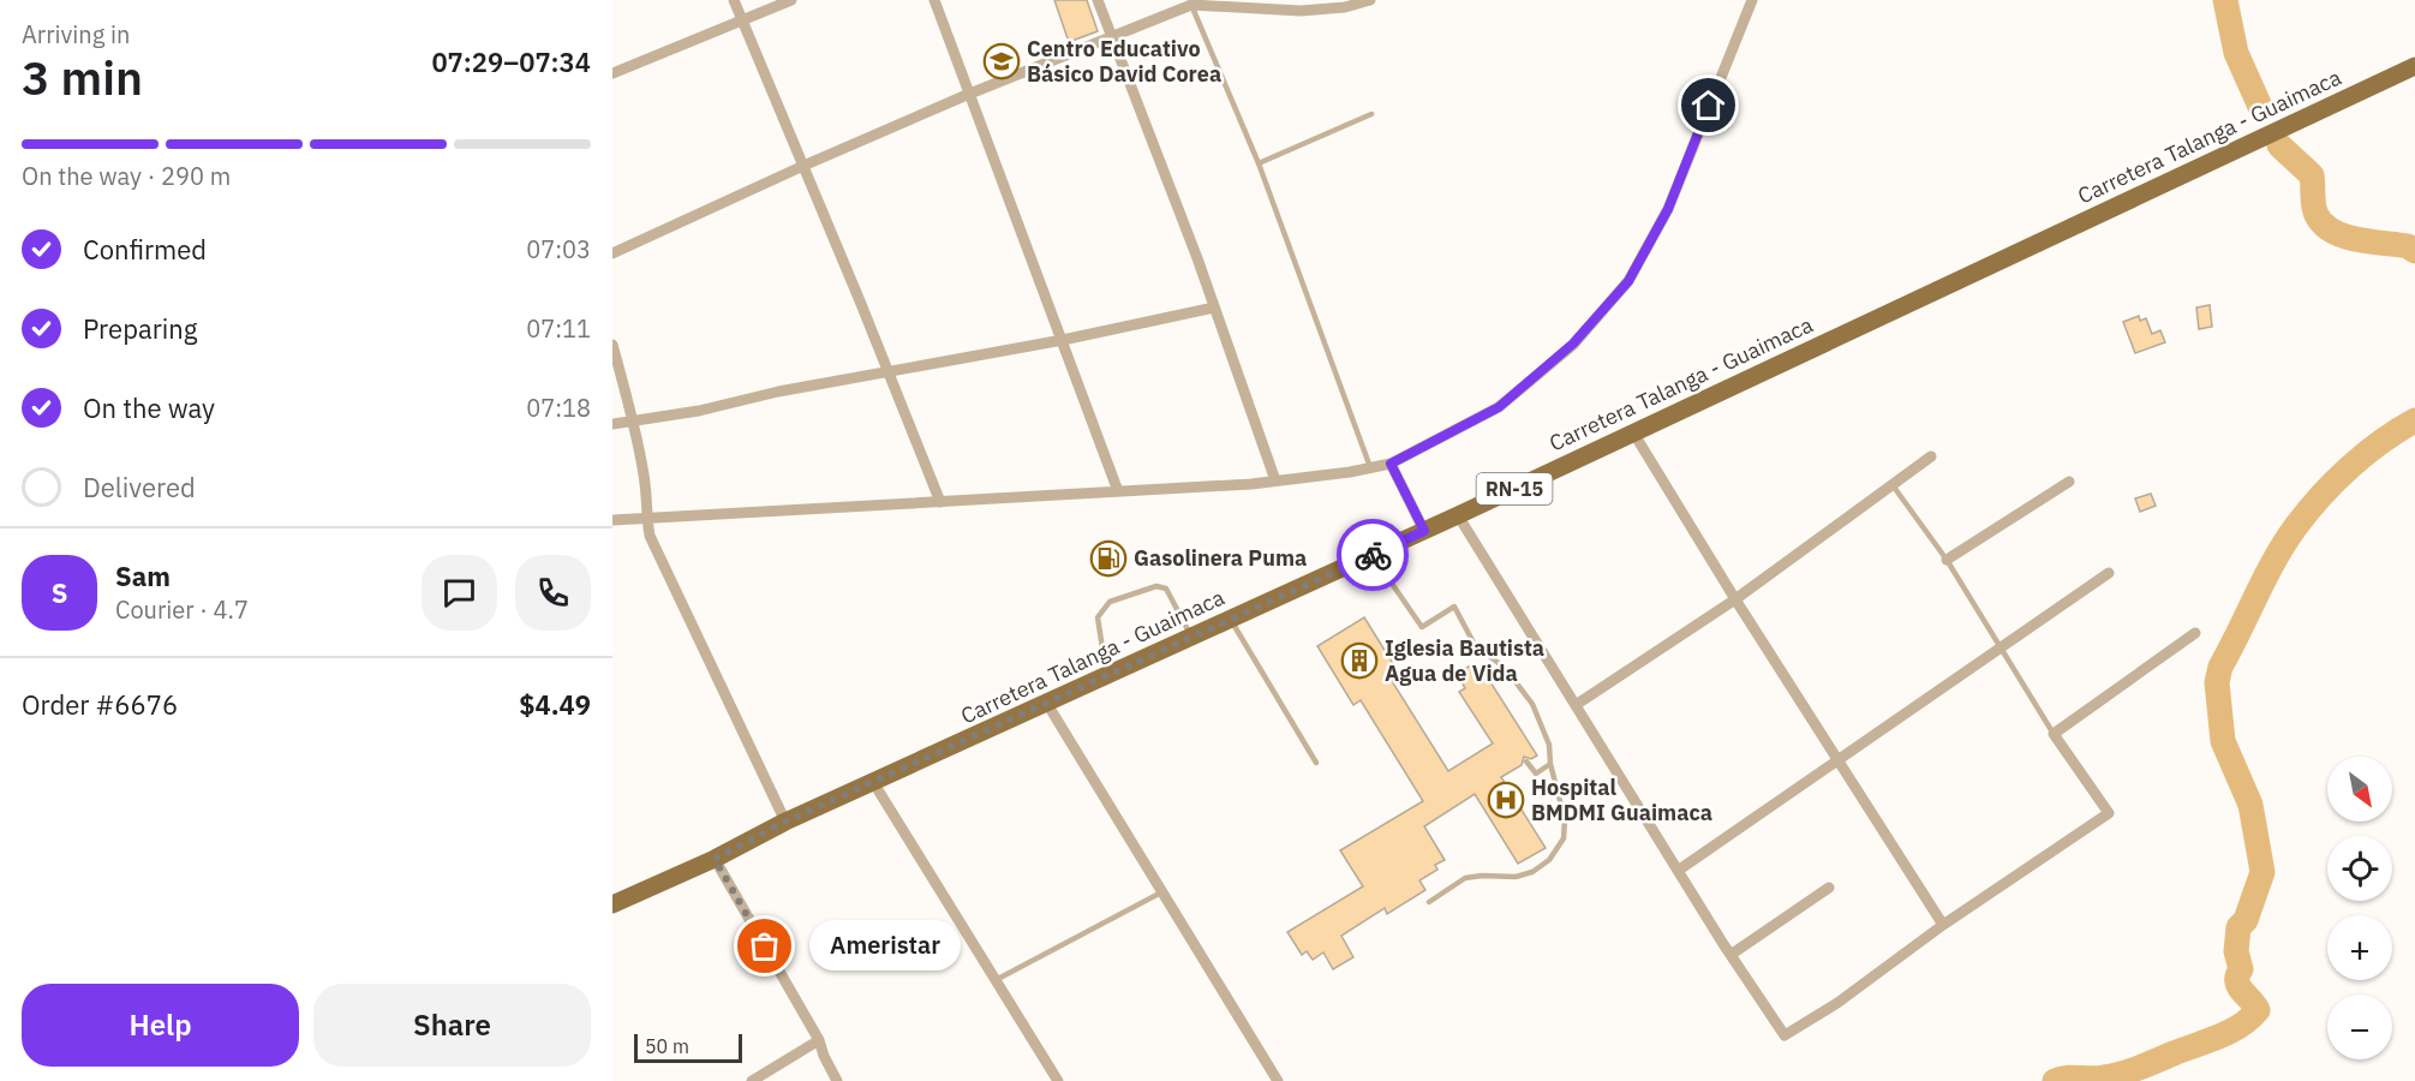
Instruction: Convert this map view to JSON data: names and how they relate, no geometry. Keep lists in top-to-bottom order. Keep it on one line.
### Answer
{"streets":{"main road":["Carretera Talanga - Guaimaca","RN-15"]},"places":{"school or university":["Centro Educativo Básico David Corea"],"fuel station":["Gasolinera Puma"],"building":["Iglesia Bautista Agua de Vida"],"hospital":["Hospital BMDMI Guaimaca"],"other":["Ameristar"]},"scale_bar":"50 m","north":"bottom right","page":{"heading":["3 min","Arriving in","07:29–07:34"],"panel":["Sam","Courier · 4.7","Order #6676","$4.49"],"bar":"On the way · 290 m","list":[["Confirmed","07:03"],["Preparing","07:11"],["On the way","07:18"],"Delivered"],"round":"S","map_buttons":["+","−"],"bubble":"Ameristar","buttons":["Help","Share"],"scale":"50 m"}}
